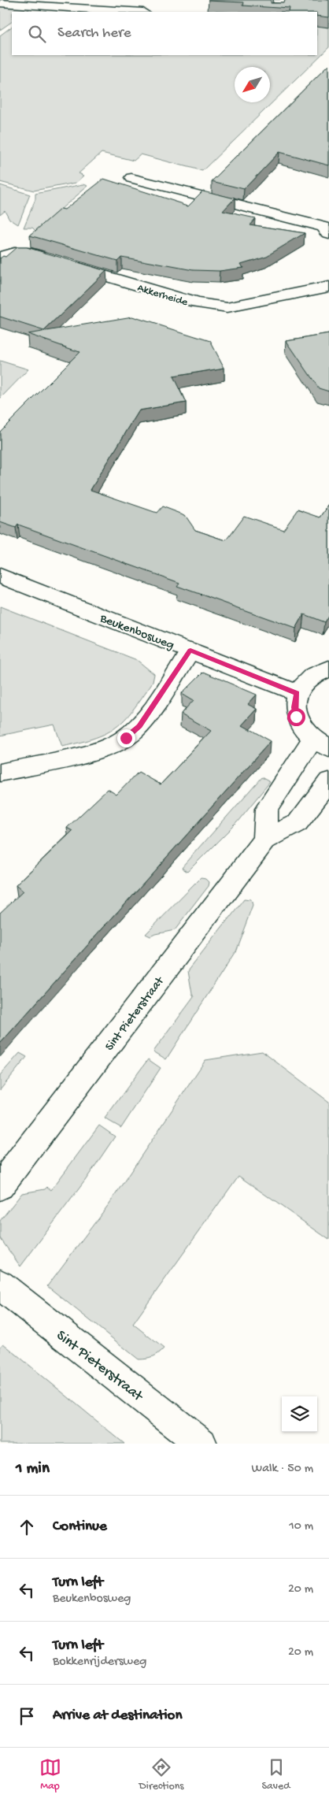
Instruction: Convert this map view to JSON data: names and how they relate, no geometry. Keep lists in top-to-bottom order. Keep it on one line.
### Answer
{"streets":{"street":["Akkerheide","Beukenbosweg","Sint Pieterstraat"]},"north":"bottom left","page":{"search":"Search here","heading":["1 min","Walk · 50 m"],"list":[["Continue","10 m"],["Turn left","Beukenbosweg","20 m"],["Turn left","Bokkenrijdersweg","20 m"],"Arrive at destination"],"nav":["Map","Directions","Saved"]}}
